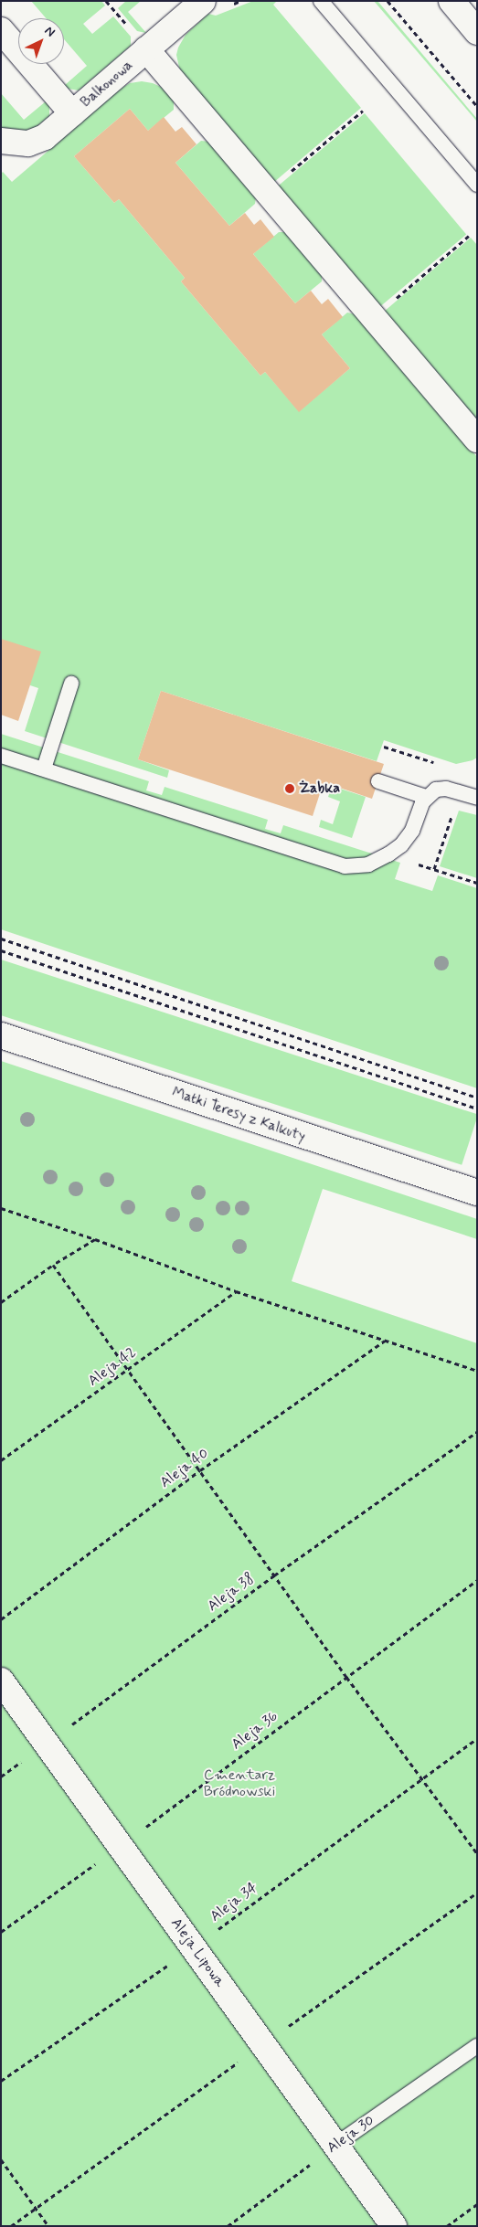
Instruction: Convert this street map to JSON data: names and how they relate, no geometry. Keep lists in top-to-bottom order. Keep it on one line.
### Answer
{"streets":{"street":["Balkonowa","Matki Teresy z Kalkuty","Aleja Lipowa"],"lane":["Aleja 30"],"path":["Aleja 42","Aleja 40","Aleja 38","Aleja 36","Aleja 34"]},"crossings":[["Aleja 38","Aleja Lipowa"],["Aleja 36","Aleja Lipowa"],["Aleja 34","Aleja Lipowa"],["Aleja Lipowa","Aleja 30"]],"parks":["Cmentarz Bródnowski"],"places":["Żabka"],"north":"top right"}
